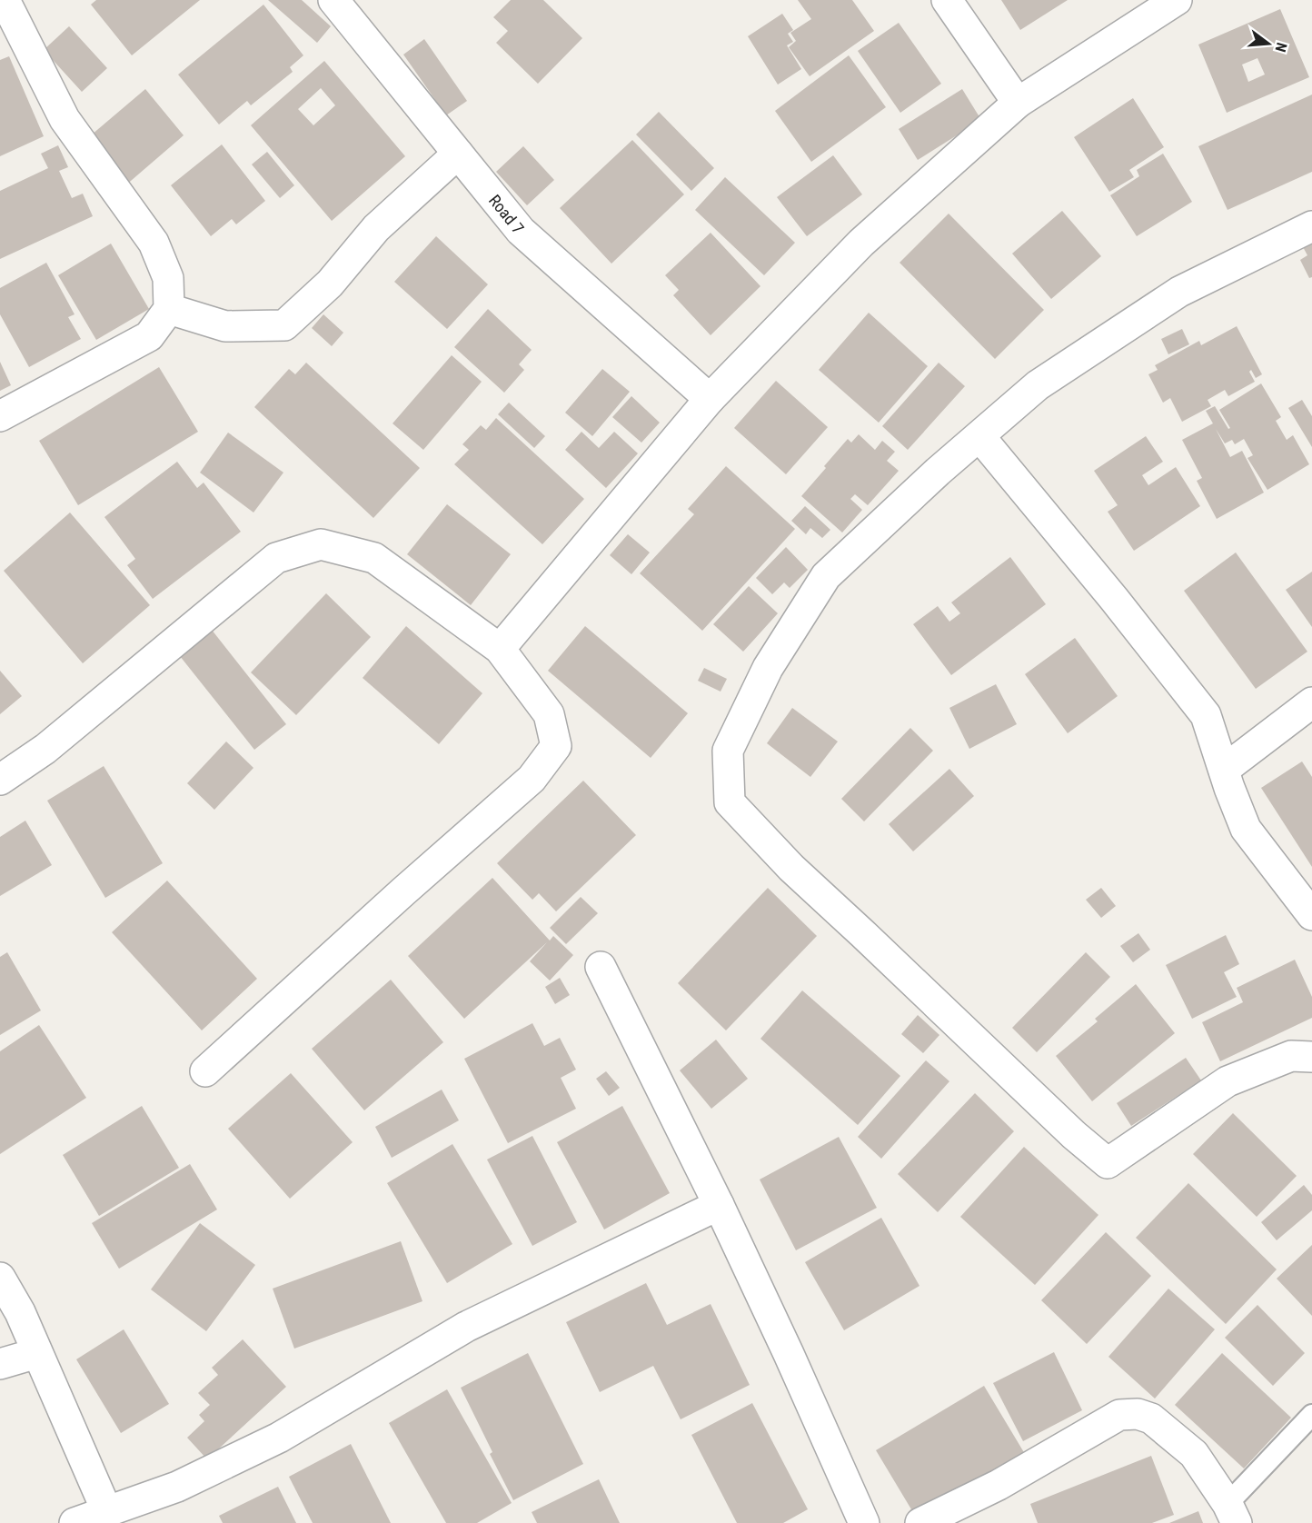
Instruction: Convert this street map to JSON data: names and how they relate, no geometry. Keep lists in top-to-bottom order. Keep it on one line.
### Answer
{"streets":{"street":["Road 7"]},"north":"right"}
